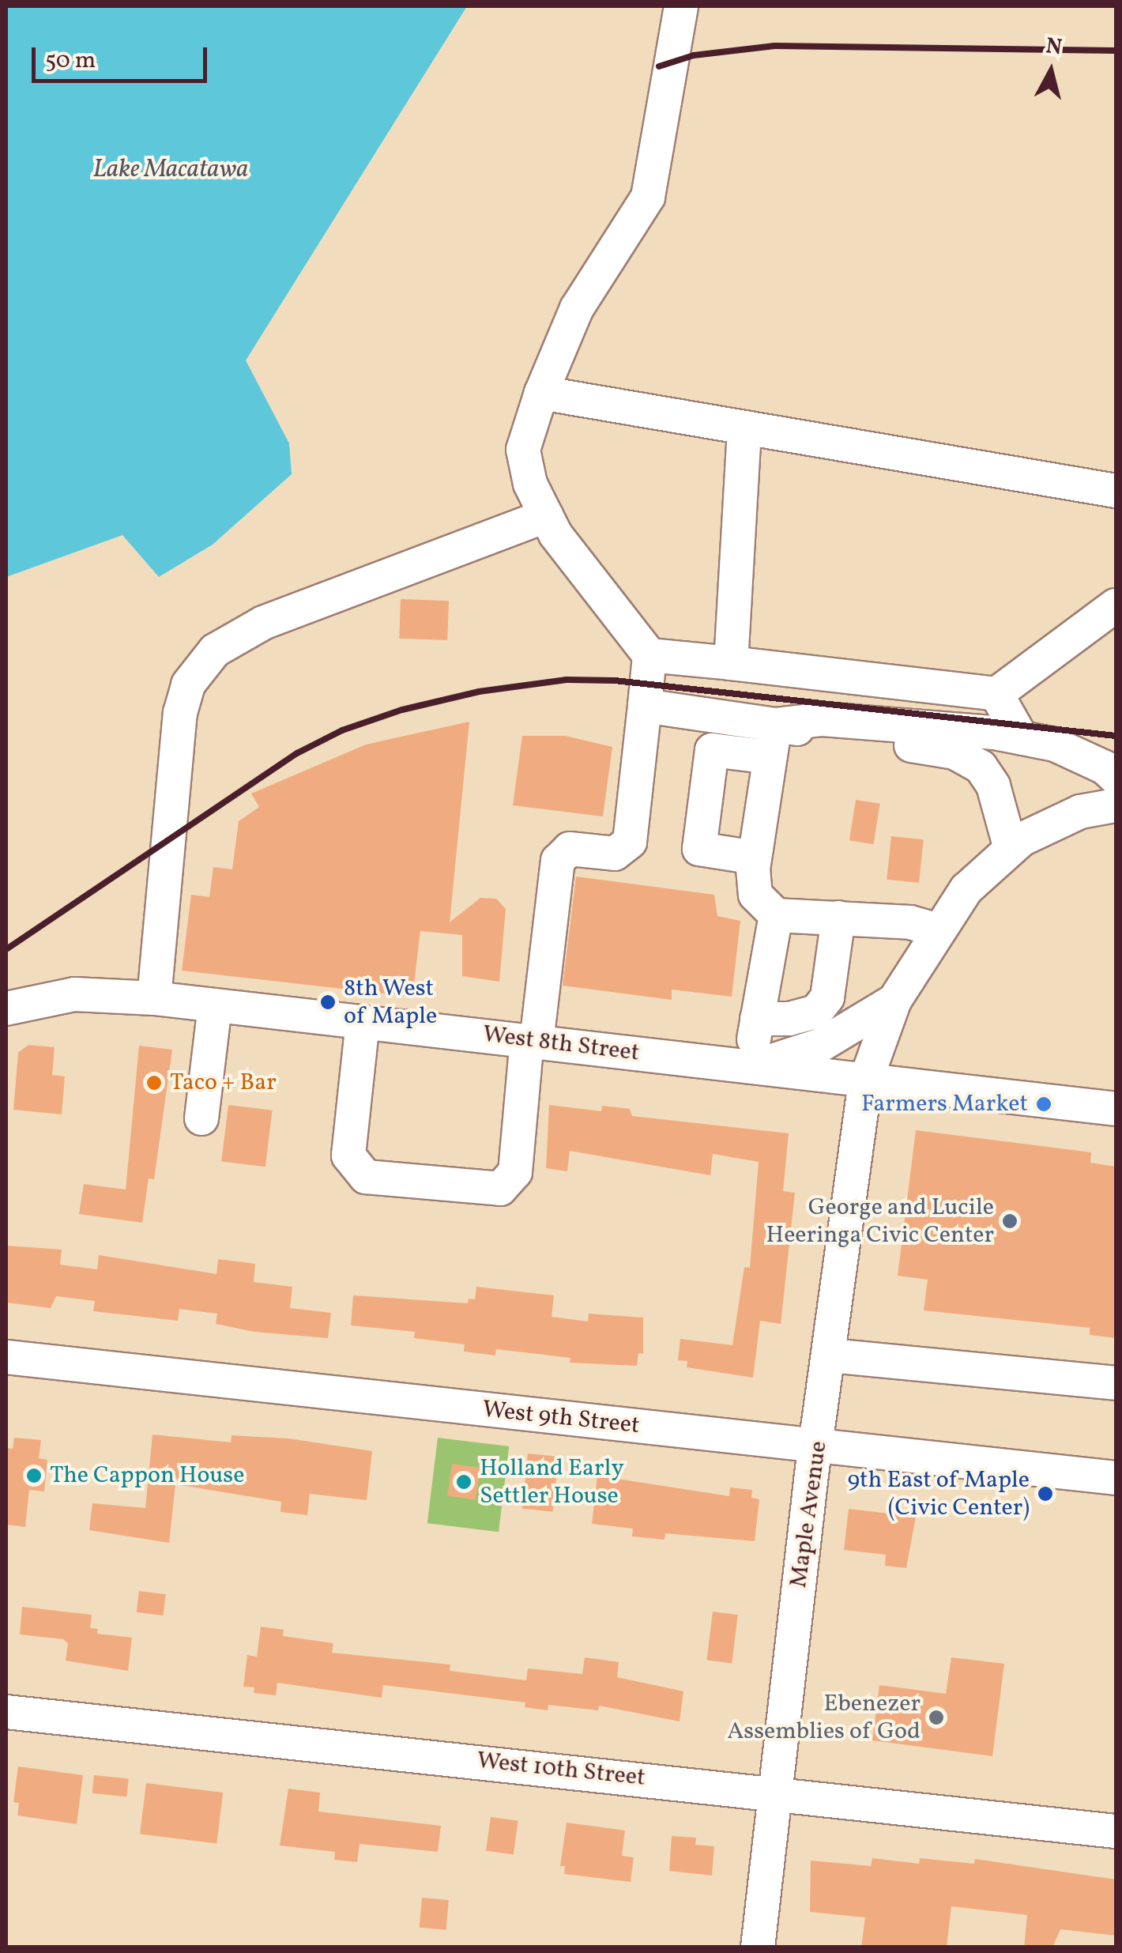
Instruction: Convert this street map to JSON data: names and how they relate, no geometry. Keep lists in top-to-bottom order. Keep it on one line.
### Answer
{"streets":{"street":["West 8th Street","West 9th Street","Maple Avenue","West 10th Street"]},"crossings":[["West 8th Street","Maple Avenue"],["West 9th Street","Maple Avenue"],["Maple Avenue","West 10th Street"]],"water":["Lake Macatawa"],"places":["8th West of Maple","Taco + Bar","Farmers Market","George and Lucile Heeringa Civic Center","The Cappon House","Holland Early Settler House","9th East of Maple (Civic Center)","Ebenezer Assemblies of God"],"scale_bar":"50 m","north":"top"}
